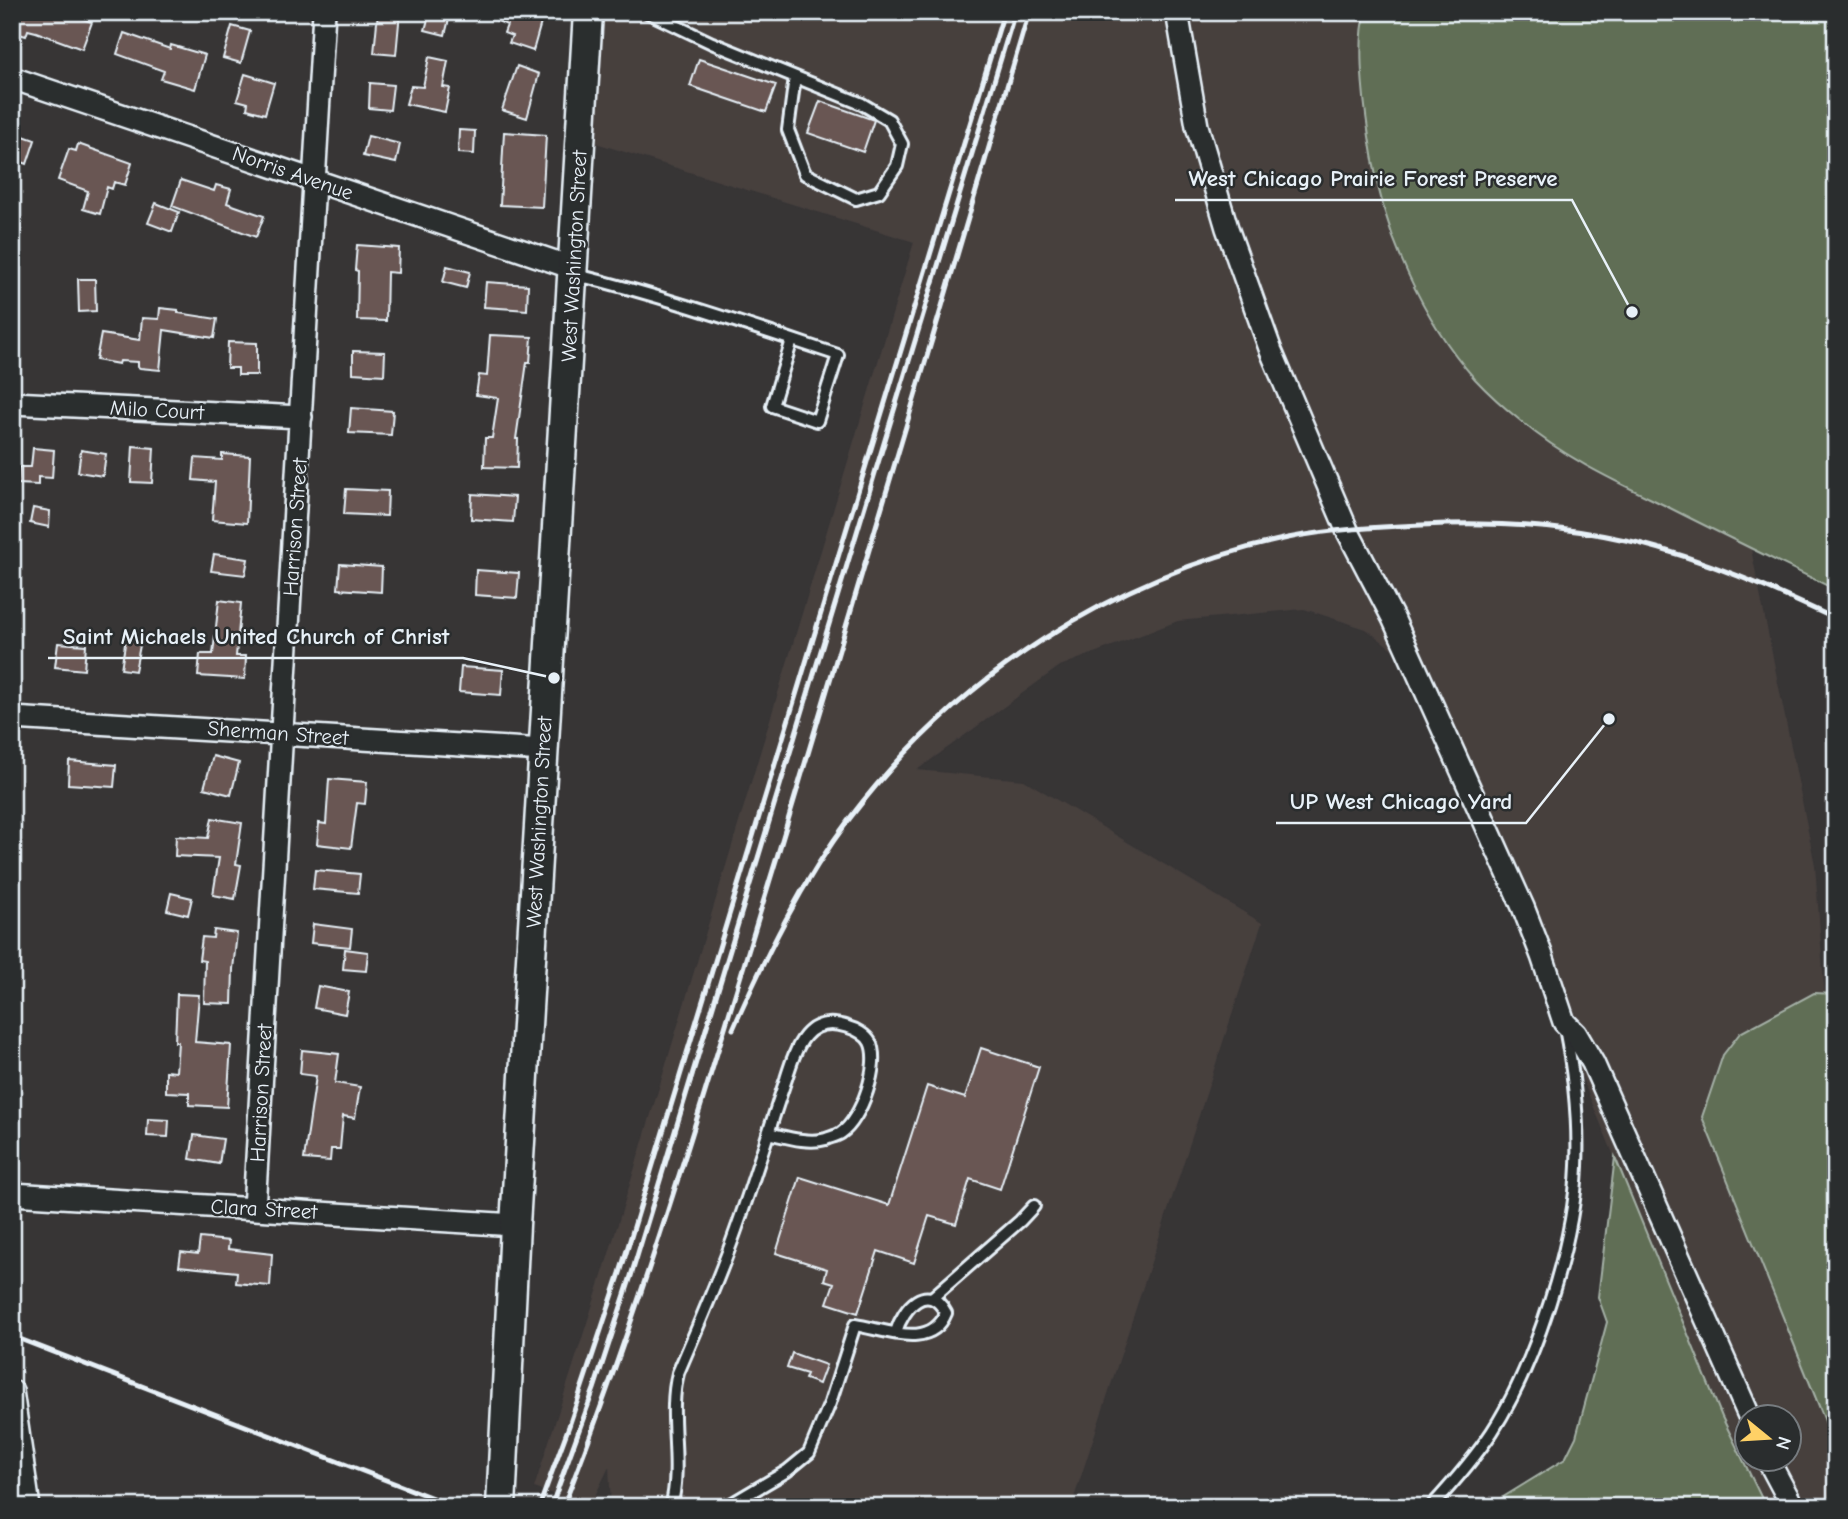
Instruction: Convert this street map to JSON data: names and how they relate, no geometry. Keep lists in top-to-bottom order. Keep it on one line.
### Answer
{"streets":{"main road":["West Washington Street"],"street":["Norris Avenue","Milo Court","Harrison Street","Sherman Street","Clara Street"]},"crossings":[["Norris Avenue","West Washington Street"],["Norris Avenue","Harrison Street"],["West Washington Street","Sherman Street"],["West Washington Street","Clara Street"],["Milo Court","Harrison Street"],["Harrison Street","Sherman Street"],["Harrison Street","Clara Street"]],"places":["West Chicago Prairie Forest Preserve","Saint Michaels United Church of Christ","UP West Chicago Yard"],"north":"right"}
